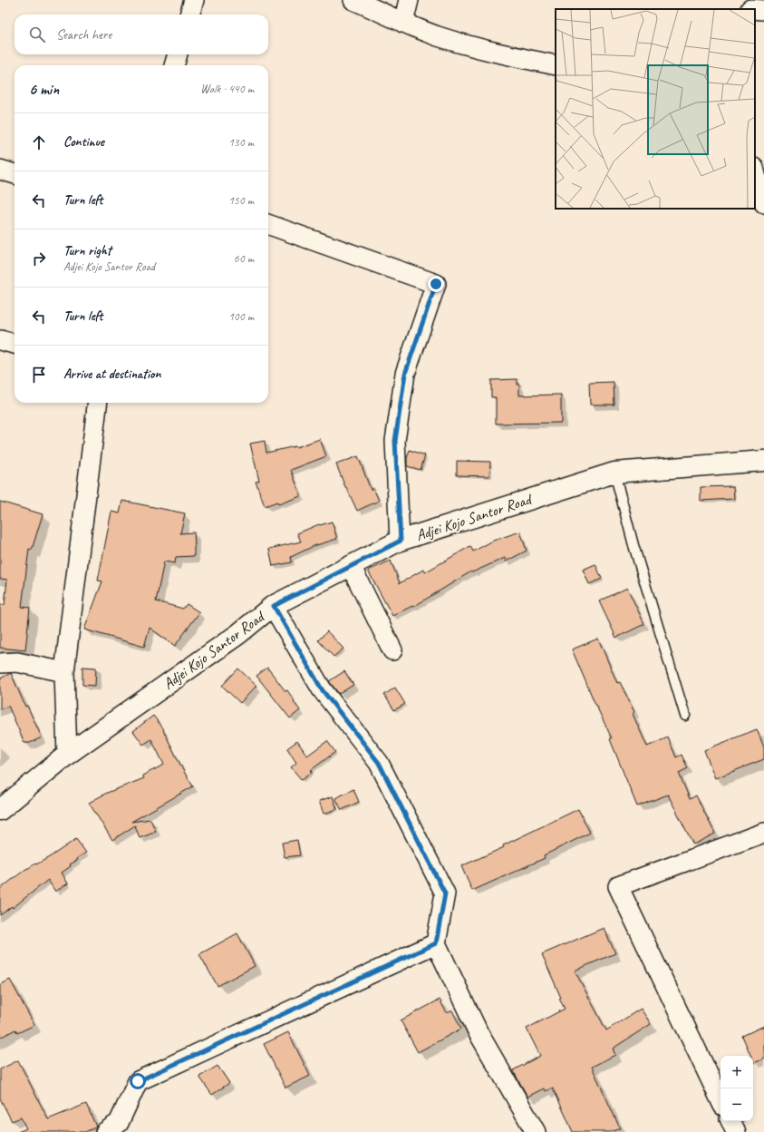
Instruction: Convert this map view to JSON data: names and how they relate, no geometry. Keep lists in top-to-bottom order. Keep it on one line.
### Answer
{"streets":{"street":["Adjei Kojo Santor Road"]},"page":{"search":"Search here","heading":["6 min","Walk · 440 m"],"list":[["Continue","130 m"],["Turn left","150 m"],["Turn right","Adjei Kojo Santor Road","60 m"],["Turn left","100 m"],"Arrive at destination"],"map_buttons":["+","−"]}}
